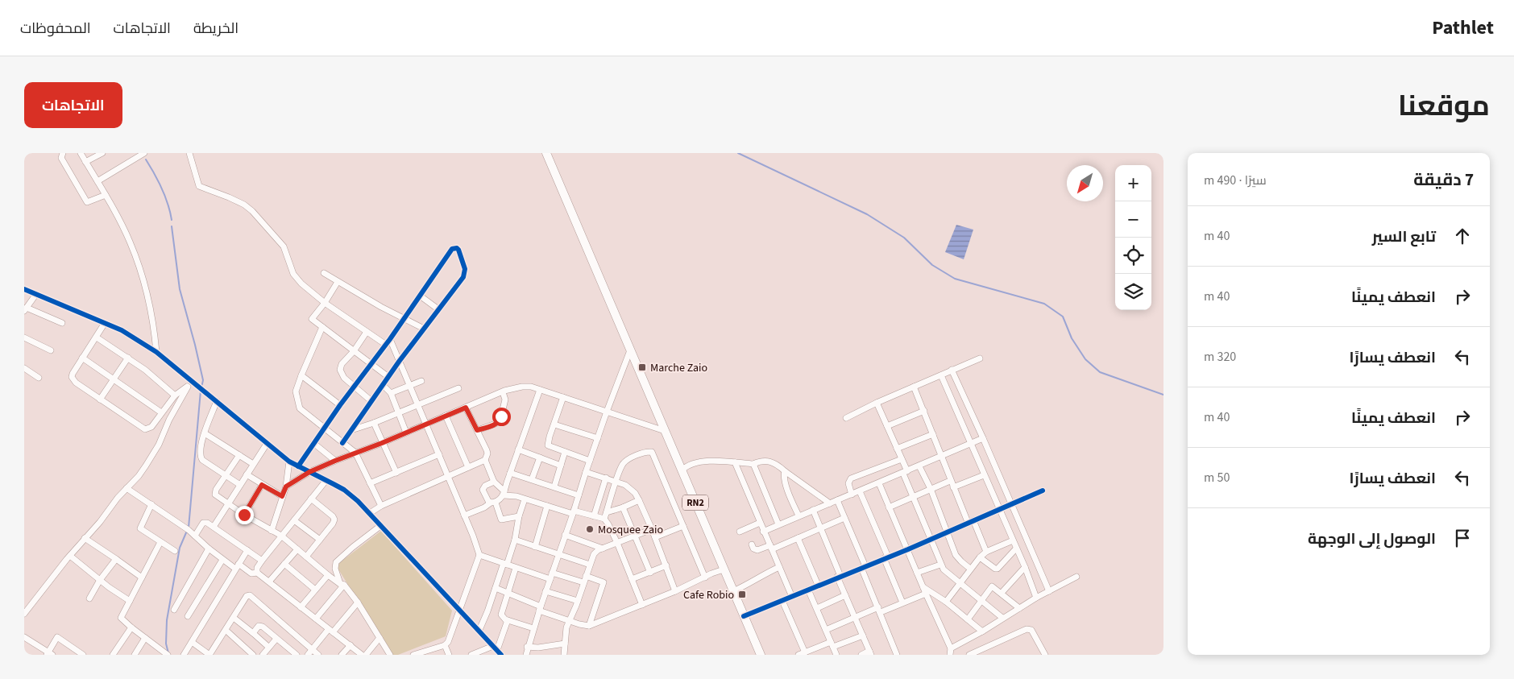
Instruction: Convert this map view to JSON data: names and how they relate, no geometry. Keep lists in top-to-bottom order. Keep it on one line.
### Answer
{"streets":{"highway":["RN2"]},"places":{"transit":["Marche Zaio","Cafe Robio"],"other":["Mosquee Zaio"]},"north":"bottom left","page":{"header":"Pathlet","nav":["الخريطة","الاتجاهات","المحفوظات"],"title":"موقعنا","buttons":"الاتجاهات","heading":["7 دقيقة","سيرًا · 490 m"],"map_buttons":["+","−"],"list":[["تابع السير","40 m"],["انعطف يمينًا","40 m"],["انعطف يسارًا","320 m"],["انعطف يمينًا","40 m"],["انعطف يسارًا","50 m"],"الوصول إلى الوجهة"]}}
